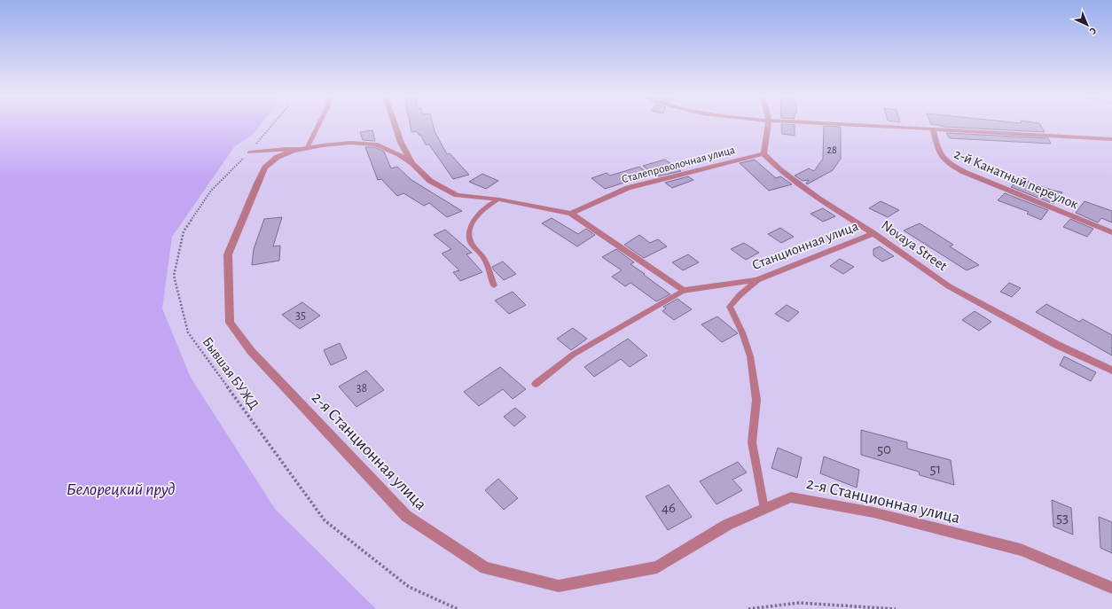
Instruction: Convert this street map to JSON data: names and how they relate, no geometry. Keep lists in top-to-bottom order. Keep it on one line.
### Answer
{"streets":{"street":["Сталепроволочная улица","2-й Канатный переулок","Станционная улица","Novaya Street","2-я Станционная улица"],"path":["Бывшая БУЖД"]},"crossings":[["Сталепроволочная улица","Novaya Street"],["Станционная улица","Novaya Street"]],"water":["Белорецкий пруд"],"house_numbers":["28","35","38","50","51","46","53"],"north":"bottom right"}
